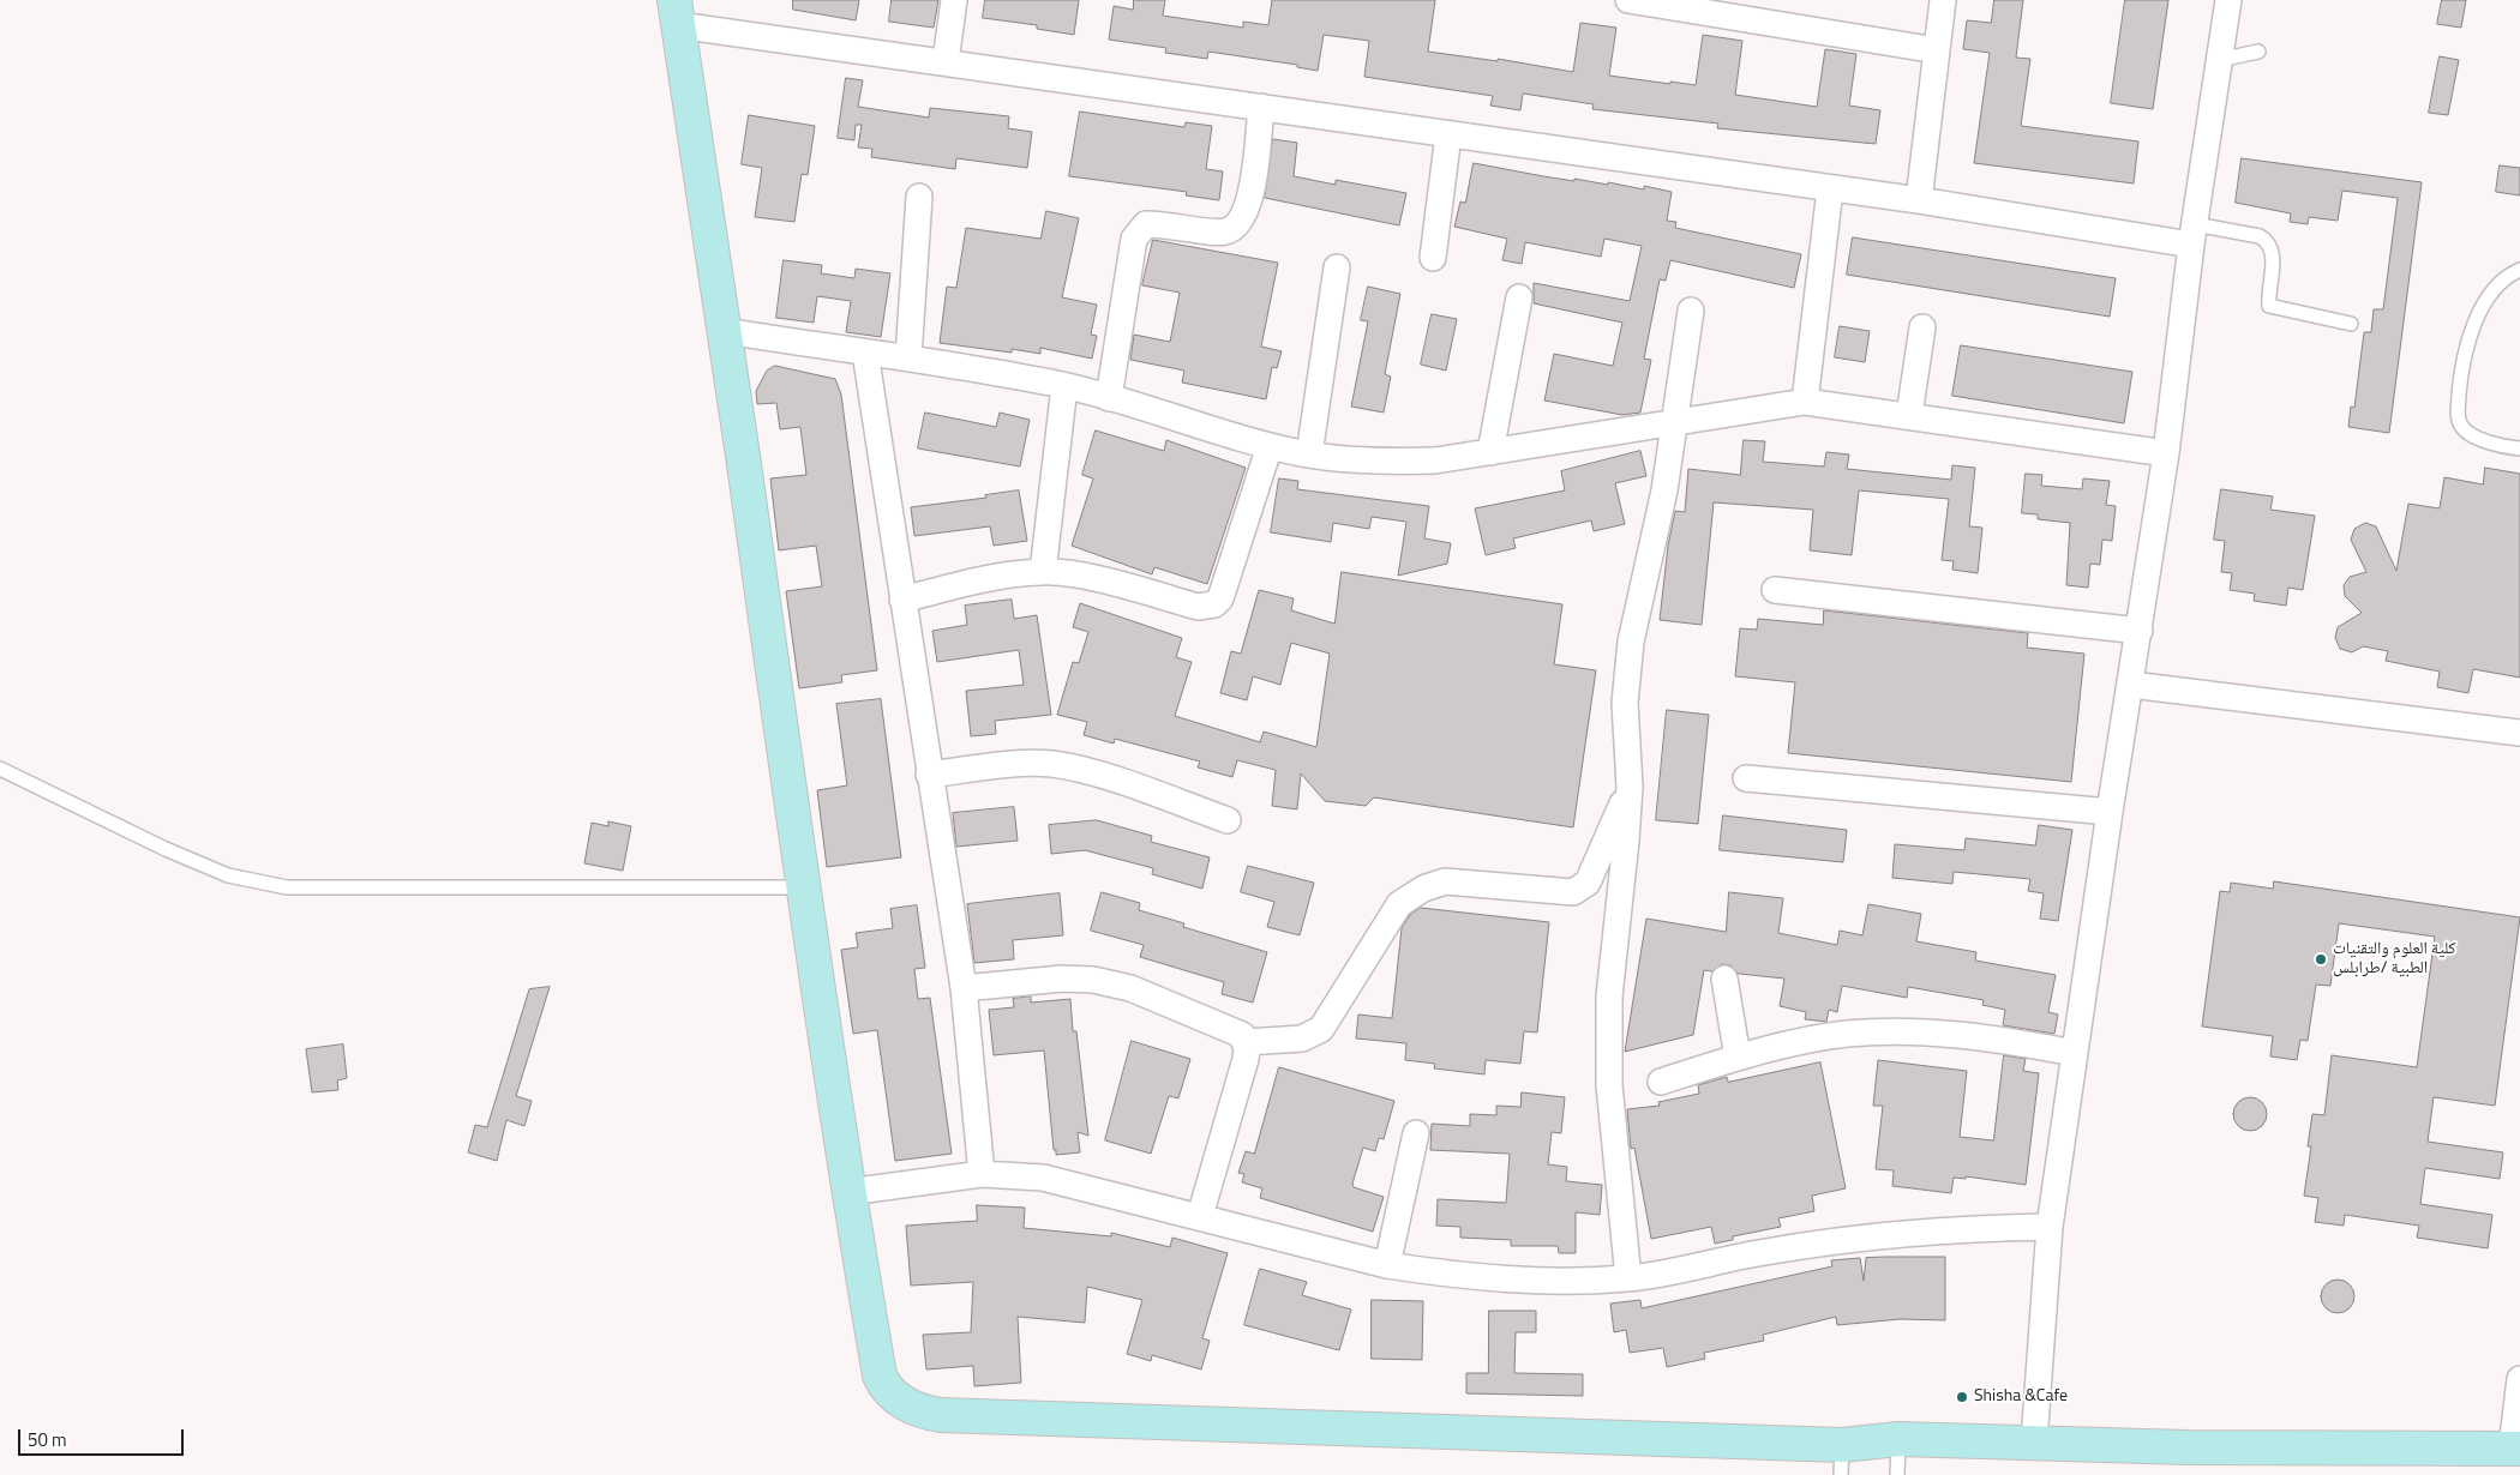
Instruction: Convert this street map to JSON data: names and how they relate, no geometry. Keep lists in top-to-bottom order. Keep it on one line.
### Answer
{"places":["كلية العلوم والتقنيات الطبية /طرابلس","Shisha &Cafe"],"scale_bar":"50 m"}
